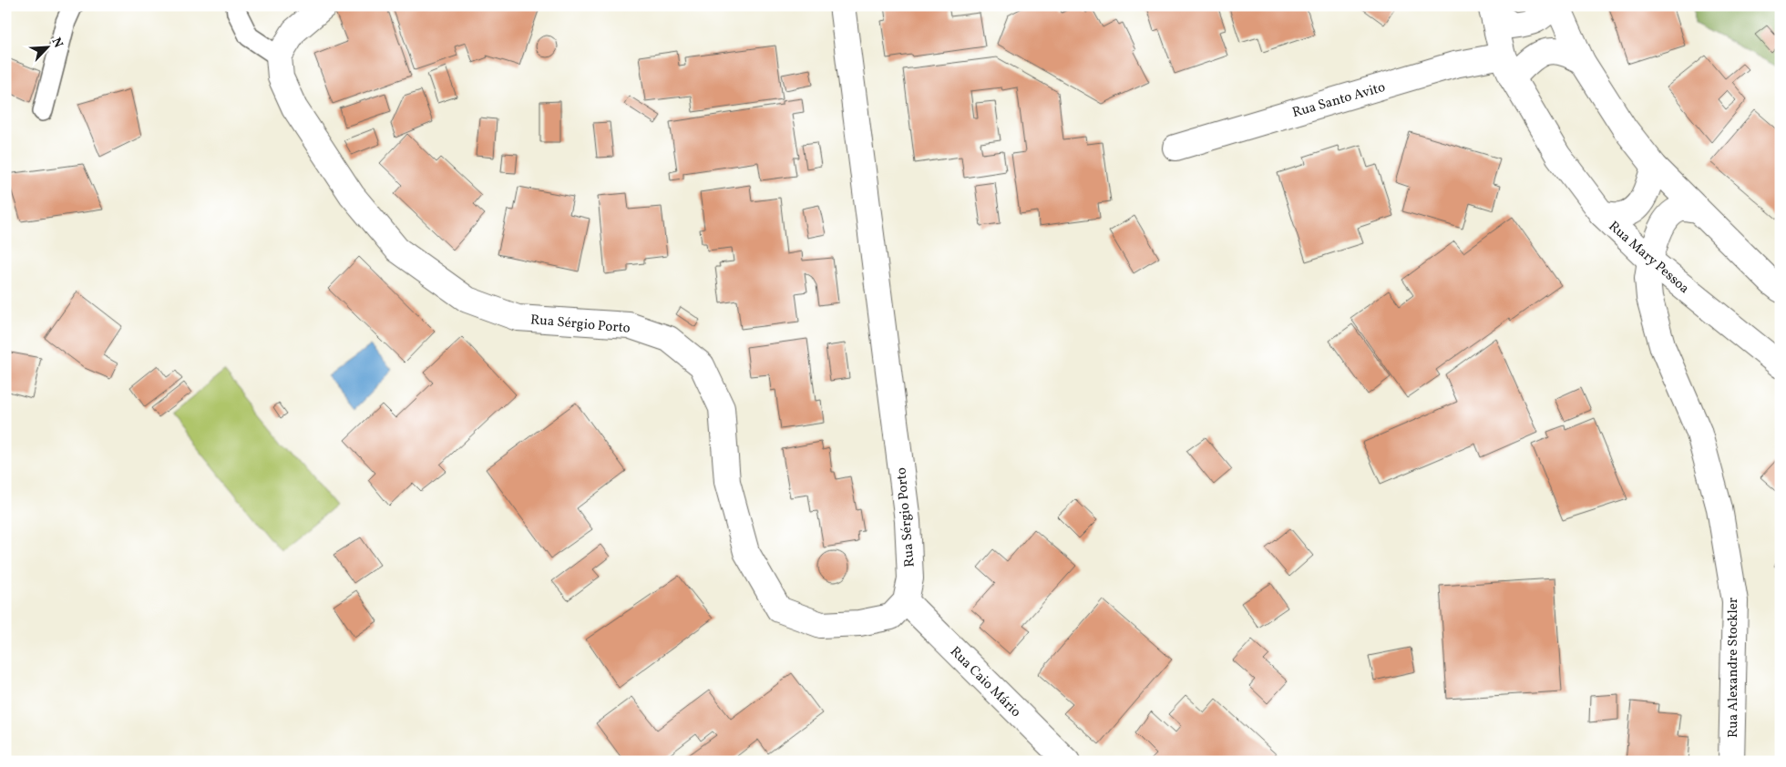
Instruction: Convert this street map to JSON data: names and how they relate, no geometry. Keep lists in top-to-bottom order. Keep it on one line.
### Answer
{"streets":{"street":["Rua Santo Avito","Rua Mary Pessoa","Rua Sérgio Porto","Rua Alexandre Stockler","Rua Caio Mário"]},"crossings":[["Rua Santo Avito","Rua Mary Pessoa"],["Rua Mary Pessoa","Rua Alexandre Stockler"],["Rua Sérgio Porto","Rua Caio Mário"]],"north":"top right"}
